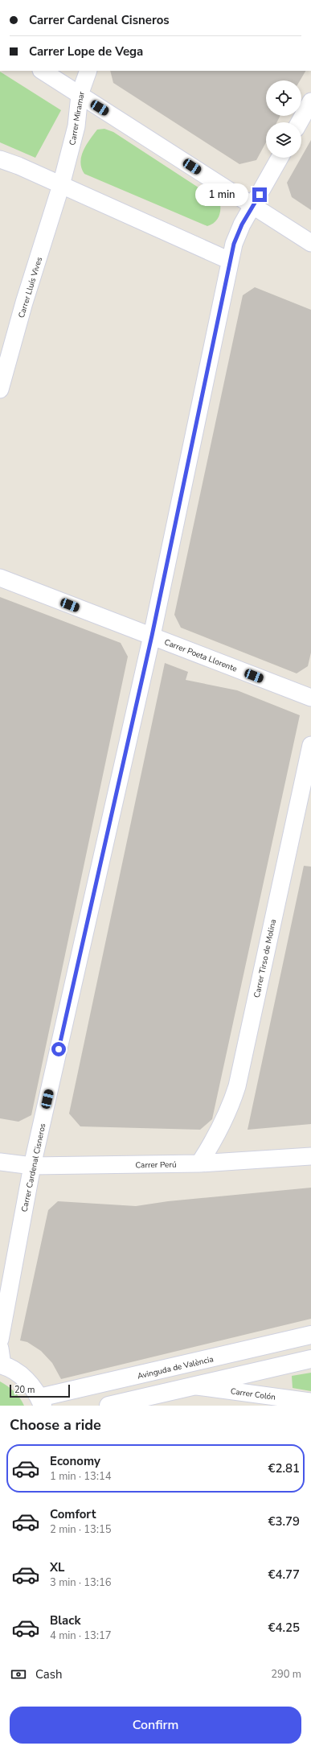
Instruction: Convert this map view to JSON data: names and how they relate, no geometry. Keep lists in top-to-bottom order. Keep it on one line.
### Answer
{"streets":{"street":["Carrer Miramar","Carrer Lluís Vives","Carrer Poeta Llorente","Carrer Tirso de Molina","Carrer Perú","Carrer Cardenal Cisneros","Avinguda de València","Carrer Colón"]},"crossings":[["Carrer Miramar","Carrer Lluís Vives"],["Carrer Poeta Llorente","Carrer Cardenal Cisneros"],["Carrer Tirso de Molina","Carrer Perú"],["Carrer Perú","Carrer Cardenal Cisneros"]],"scale_bar":"20 m","page":{"banner":["Carrer Cardenal Cisneros","Carrer Lope de Vega"],"bubble":"1 min","scale":"20 m","heading":"Choose a ride","list":[{"name":"Economy","note":"1 min · 13:14","value":"€2.81"},{"name":"Comfort","note":"2 min · 13:15","value":"€3.79"},{"name":"XL","note":"3 min · 13:16","value":"€4.77"},{"name":"Black","note":"4 min · 13:17","value":"€4.25"}],"pay":["Cash","290 m"],"buttons":"Confirm"}}
